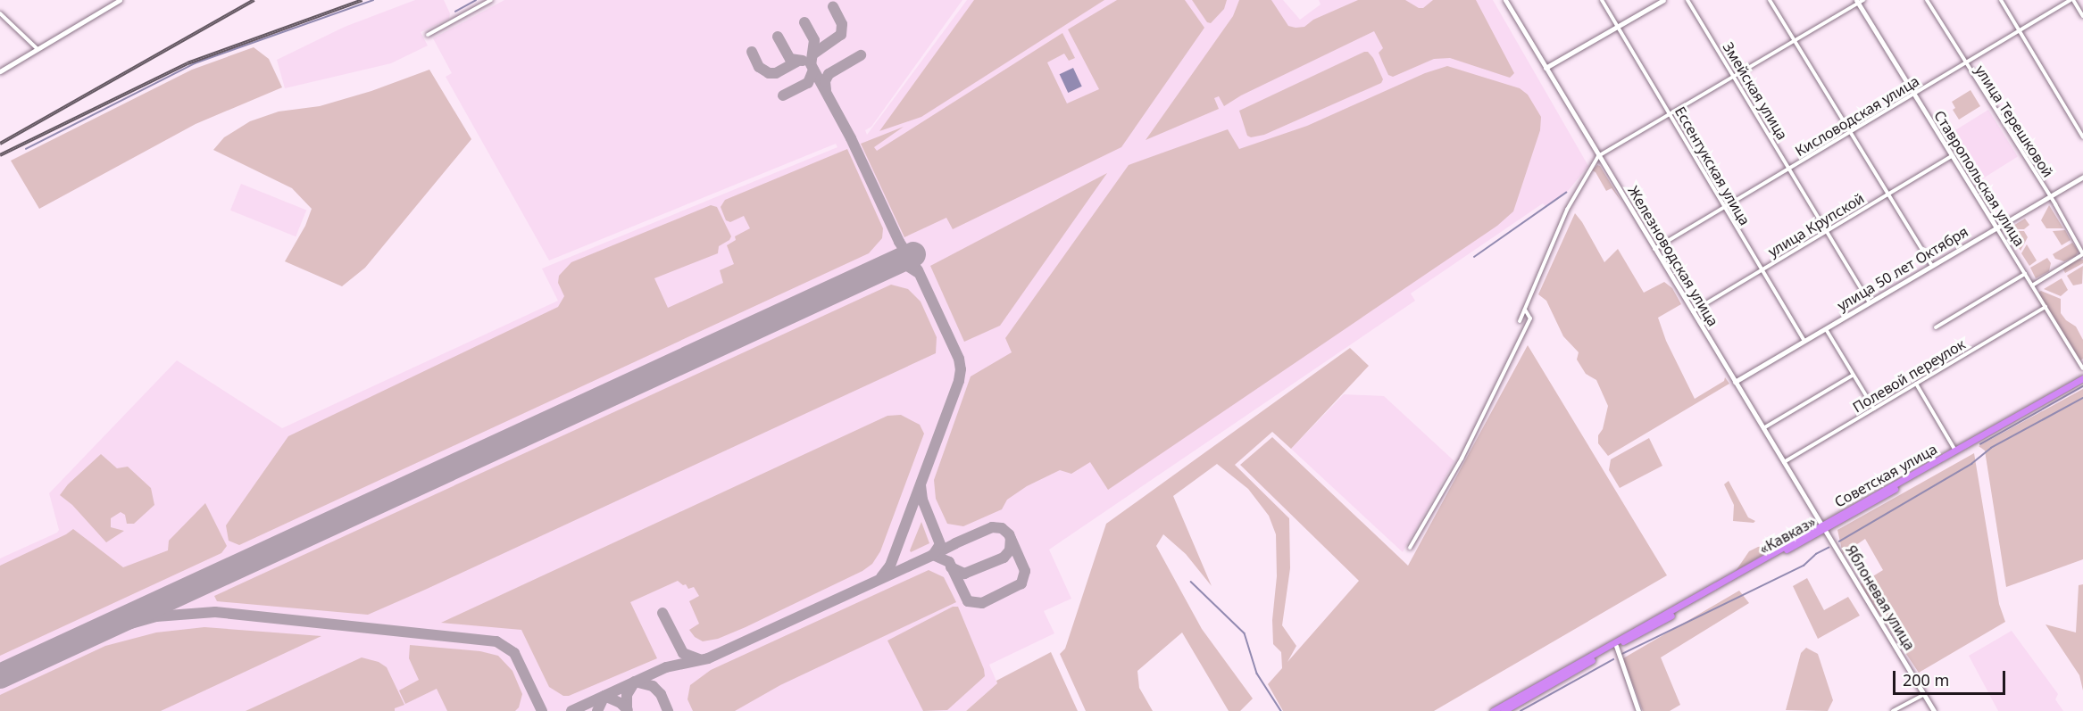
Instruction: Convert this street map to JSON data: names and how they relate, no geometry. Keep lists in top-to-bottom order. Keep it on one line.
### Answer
{"streets":{"highway":["Советская улица","«Кавказ»"],"main road":["Ставропольская улица","Железноводская улица","улица 50 лет Октября","Яблоневая улица"],"street":["Змейская улица","Кисловодская улица","улица Терешковой","Ессентукская улица","улица Крупской","Полевой переулок"]},"crossings":[["Змейская улица","Кисловодская улица"],["Змейская улица","улица Крупской"],["Змейская улица","улица 50 лет Октября"],["Кисловодская улица","улица Терешковой"],["Кисловодская улица","Ессентукская улица"],["Кисловодская улица","Ставропольская улица"],["Кисловодская улица","Железноводская улица"],["улица Терешковой","улица 50 лет Октября"],["Ессентукская улица","улица Крупской"],["Ессентукская улица","улица 50 лет Октября"],["Ставропольская улица","улица Крупской"],["Ставропольская улица","улица 50 лет Октября"],["Ставропольская улица","Полевой переулок"],["улица Крупской","Железноводская улица"],["Железноводская улица","улица 50 лет Октября"],["Железноводская улица","Полевой переулок"],["Железноводская улица","Советская улица"],["Железноводская улица","«Кавказ»"],["Железноводская улица","Яблоневая улица"],["Советская улица","«Кавказ»"],["Советская улица","Яблоневая улица"],["«Кавказ»","Яблоневая улица"]],"scale_bar":"200 m"}
